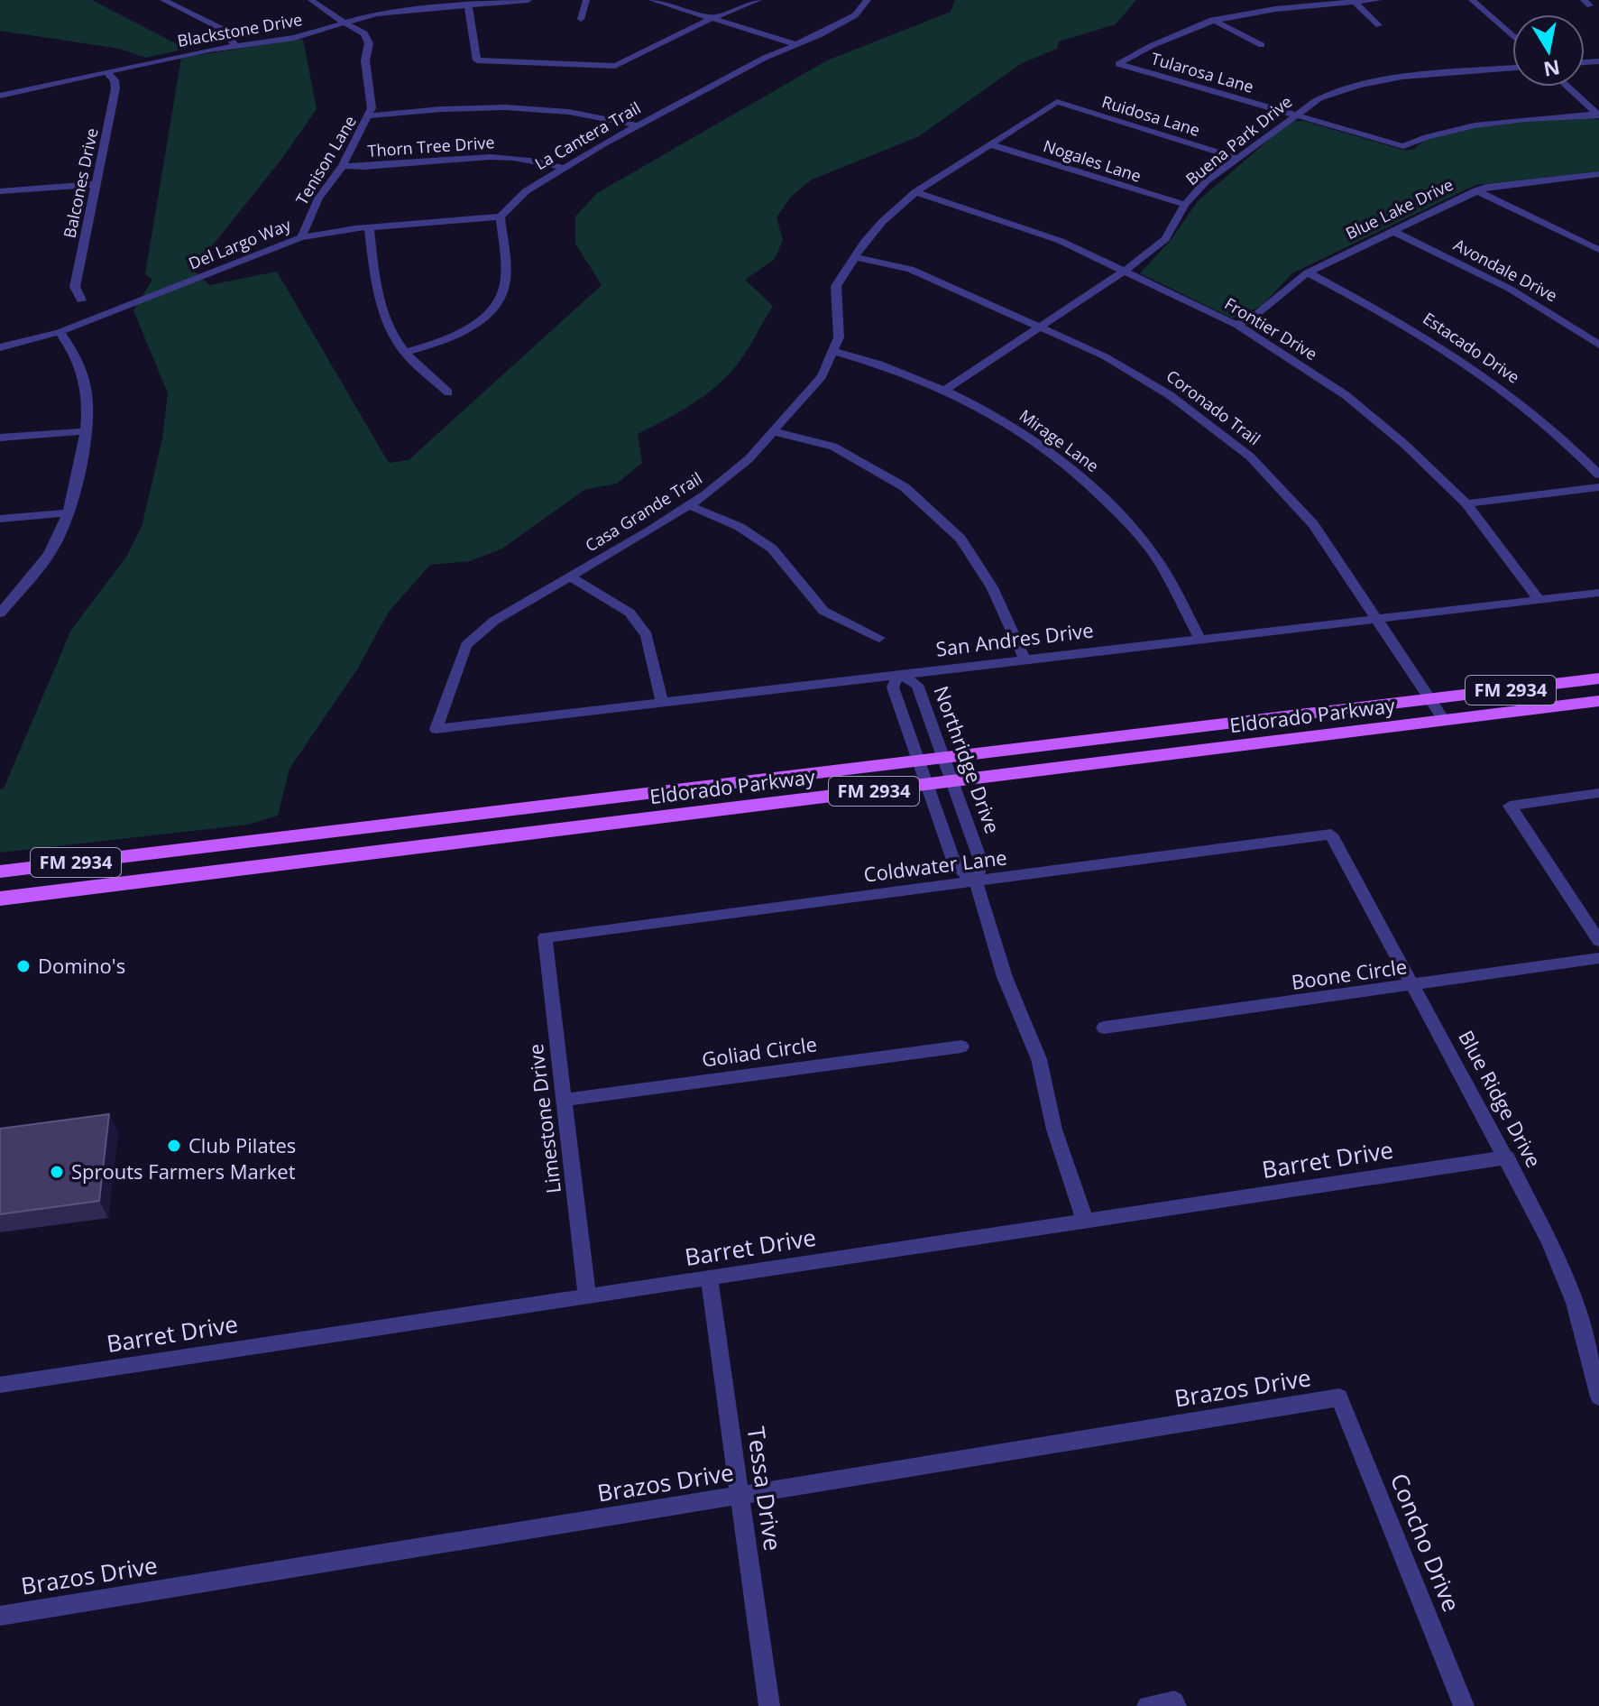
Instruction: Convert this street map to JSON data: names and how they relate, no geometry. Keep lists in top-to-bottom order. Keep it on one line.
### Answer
{"streets":{"main road":["FM 2934","Eldorado Parkway"],"street":["Blackstone Drive","Tularosa Lane","Ruidosa Lane","La Cantera Trail","Buena Park Drive","Thorn Tree Drive","Tenison Lane","Nogales Lane","Balcones Drive","Blue Lake Drive","Del Largo Way","Avondale Drive","Frontier Drive","Estacado Drive","Coronado Trail","Mirage Lane","Casa Grande Trail","San Andres Drive","Northridge Drive","Coldwater Lane","Boone Circle","Goliad Circle","Blue Ridge Drive","Limestone Drive","Barret Drive","Brazos Drive","Tessa Drive","Concho Drive"]},"crossings":[["Blackstone Drive","Tenison Lane"],["Blackstone Drive","Balcones Drive"],["Tularosa Lane","Buena Park Drive"],["Ruidosa Lane","Buena Park Drive"],["Ruidosa Lane","Casa Grande Trail"],["La Cantera Trail","Thorn Tree Drive"],["La Cantera Trail","Del Largo Way"],["Buena Park Drive","Nogales Lane"],["Buena Park Drive","Frontier Drive"],["Buena Park Drive","Coronado Trail"],["Buena Park Drive","Mirage Lane"],["Thorn Tree Drive","Tenison Lane"],["Tenison Lane","Del Largo Way"],["Nogales Lane","Casa Grande Trail"],["Blue Lake Drive","Avondale Drive"],["Blue Lake Drive","Frontier Drive"],["Blue Lake Drive","Estacado Drive"],["Frontier Drive","Casa Grande Trail"],["Frontier Drive","San Andres Drive"],["Coronado Trail","Casa Grande Trail"],["Coronado Trail","San Andres Drive"],["Coronado Trail","Eldorado Parkway"],["Mirage Lane","Casa Grande Trail"],["Mirage Lane","San Andres Drive"],["Casa Grande Trail","San Andres Drive"],["San Andres Drive","Northridge Drive"],["Eldorado Parkway","Northridge Drive"],["Northridge Drive","Coldwater Lane"],["Northridge Drive","Barret Drive"],["Coldwater Lane","Blue Ridge Drive"],["Coldwater Lane","Limestone Drive"],["Boone Circle","Blue Ridge Drive"],["Goliad Circle","Limestone Drive"],["Blue Ridge Drive","Barret Drive"],["Limestone Drive","Barret Drive"],["Barret Drive","Tessa Drive"],["Brazos Drive","Tessa Drive"],["Brazos Drive","Concho Drive"]],"places":["Domino's","Club Pilates","Sprouts Farmers Market"],"north":"bottom"}
